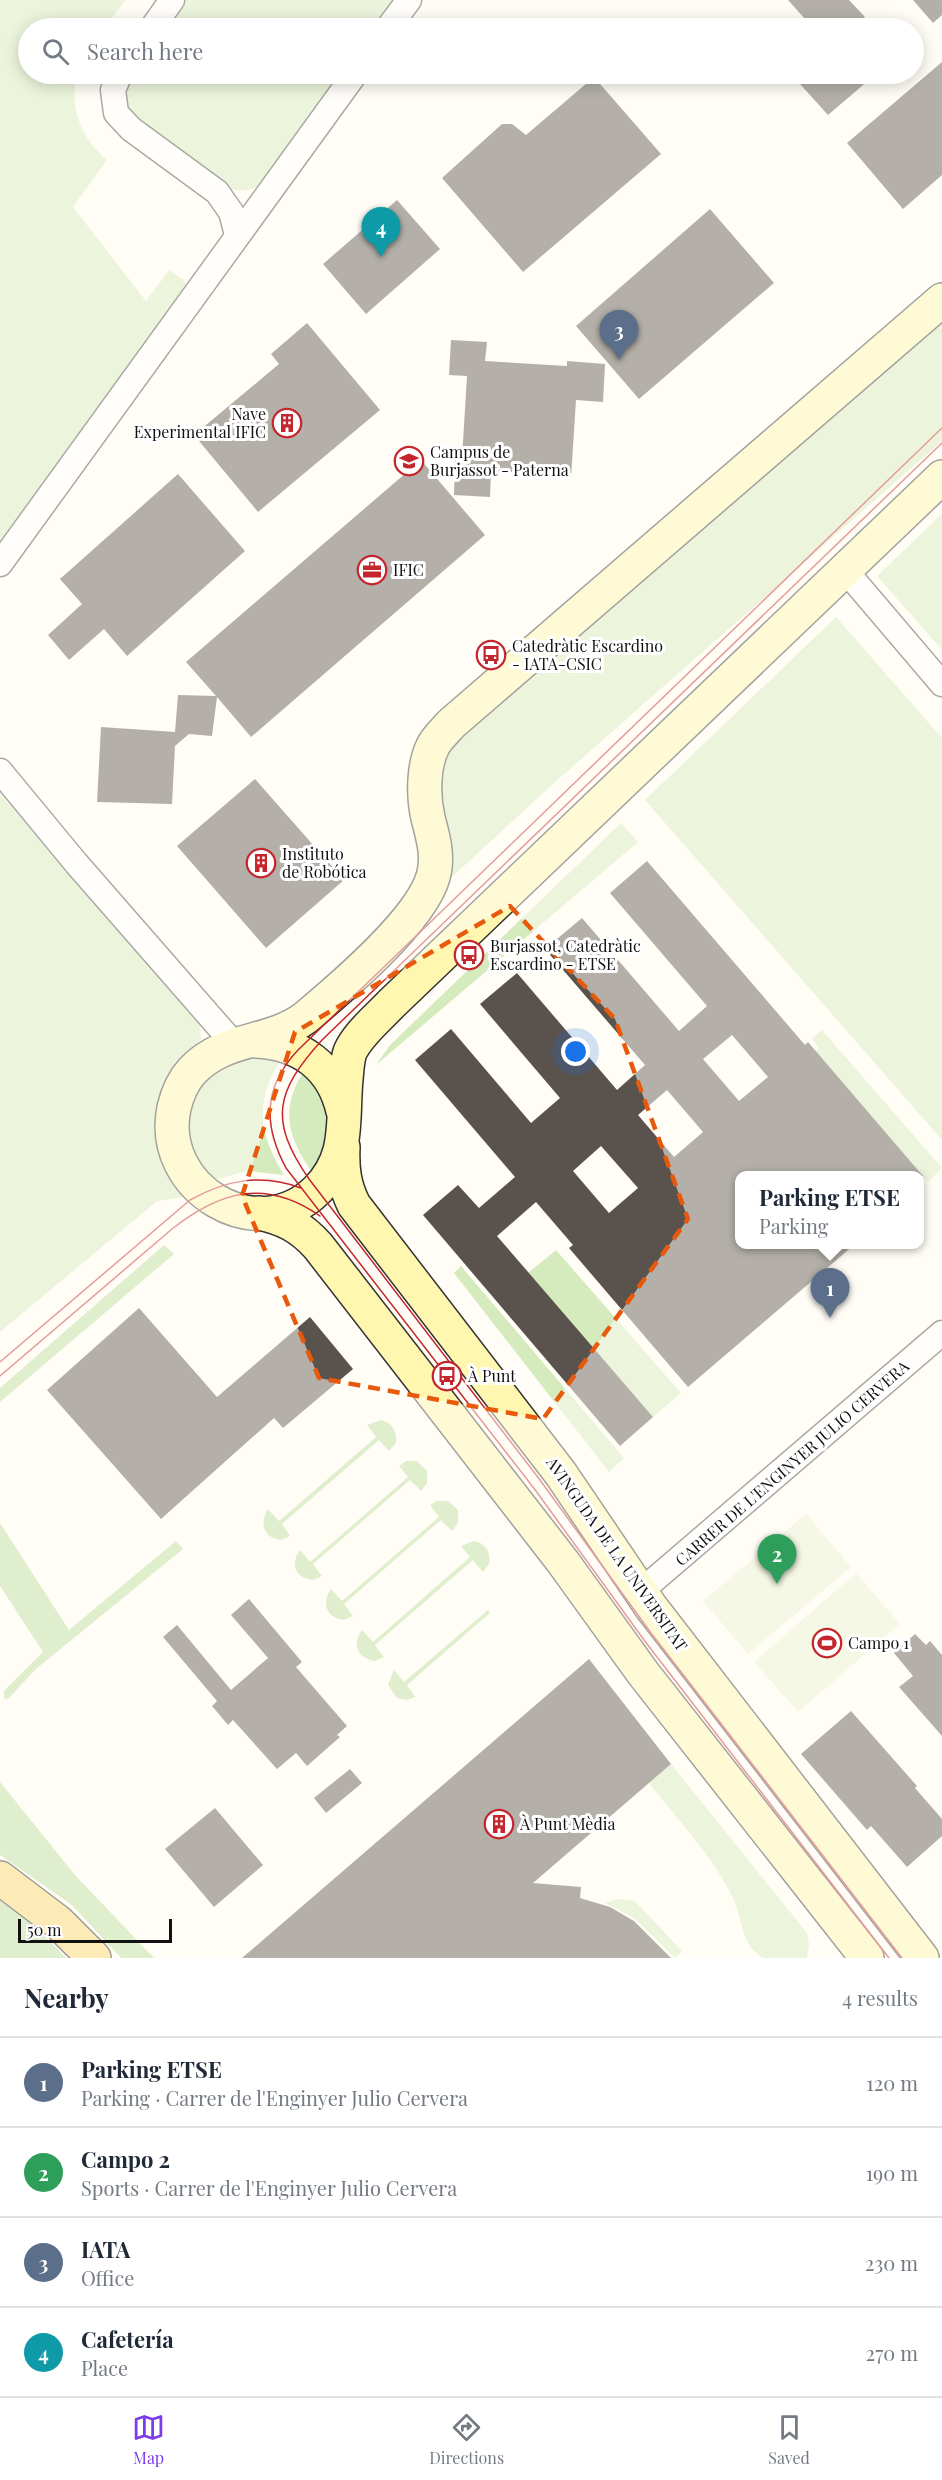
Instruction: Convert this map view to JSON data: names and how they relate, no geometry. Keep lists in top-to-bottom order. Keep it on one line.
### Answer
{"streets":{"street":["CARRER DE L'ENGINYER JULIO CERVERA","AVINGUDA DE LA UNIVERSITAT"]},"crossings":[["CARRER DE L'ENGINYER JULIO CERVERA","AVINGUDA DE LA UNIVERSITAT"]],"places":{"building":["Nave Experimental IFIC","Instituto de Robótica","À Punt Mèdia"],"school or university":["Campus de Burjassot - Paterna"],"office":["IFIC"],"bus stop":["Catedràtic Escardino - IATA-CSIC","Burjassot, Catedràtic Escardino - ETSE","À Punt"],"sports":["Campo 1"]},"scale_bar":"50 m","page":{"search":"Search here","pins":["4","3","1","2"],"popup":["Parking ETSE","Parking"],"scale":"50 m","heading":["Nearby","4 results"],"list":[{"mark":"1","name":"Parking ETSE","note":"Parking · Carrer de l'Enginyer Julio Cervera","value":"120 m"},{"mark":"2","name":"Campo 2","note":"Sports · Carrer de l'Enginyer Julio Cervera","value":"190 m"},{"mark":"3","name":"IATA","note":"Office","value":"230 m"},{"mark":"4","name":"Cafetería","note":"Place","value":"270 m"}],"nav":["Map","Directions","Saved"]}}
